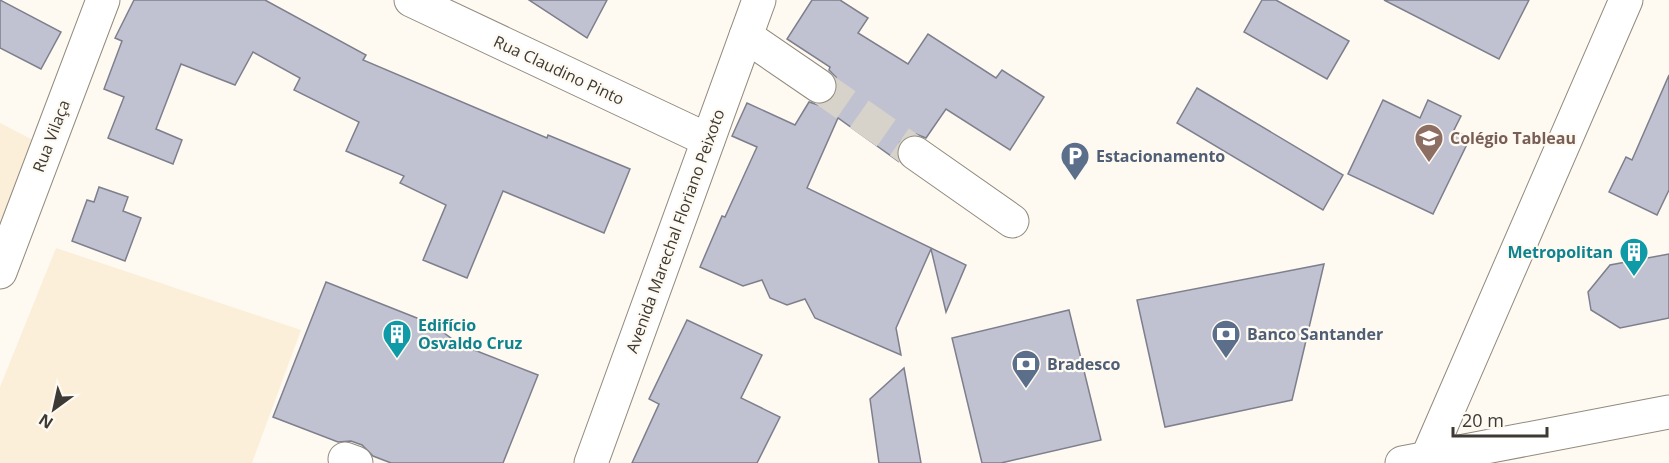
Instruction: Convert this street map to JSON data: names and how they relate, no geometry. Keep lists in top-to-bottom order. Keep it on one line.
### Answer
{"streets":{"street":["Rua Claudino Pinto","Rua Vilaça","Avenida Marechal Floriano Peixoto"]},"crossings":[["Rua Claudino Pinto","Avenida Marechal Floriano Peixoto"]],"places":{"school or university":["Colégio Tableau"],"parking":["Estacionamento"],"building":["Metropolitan","Edifício Osvaldo Cruz"],"bank":["Banco Santander","Bradesco"]},"scale_bar":"20 m","north":"bottom left"}
